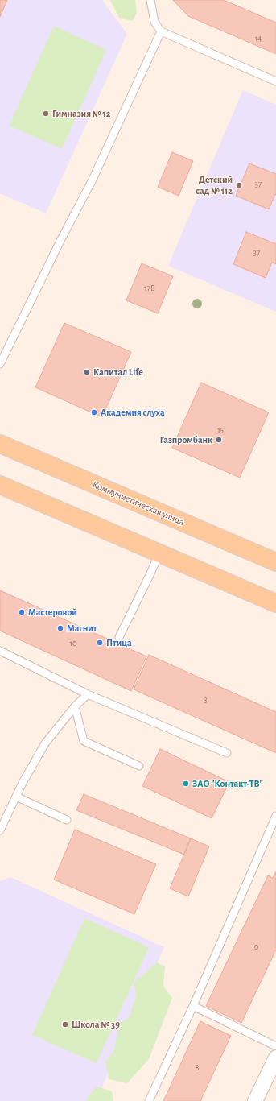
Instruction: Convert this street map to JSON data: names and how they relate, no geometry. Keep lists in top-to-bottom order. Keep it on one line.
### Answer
{"streets":{"main road":["Коммунистическая улица"]},"places":["Гимназия № 12","Детский сад № 112","Капитал Life","Академия слуха","Газпромбанк","Мастеровой","Магнит","Птица","ЗАО \"Контакт-ТВ\"","Школа № 39"],"house_numbers":["14","37","37","17Б","15","10","8","10","8"]}
